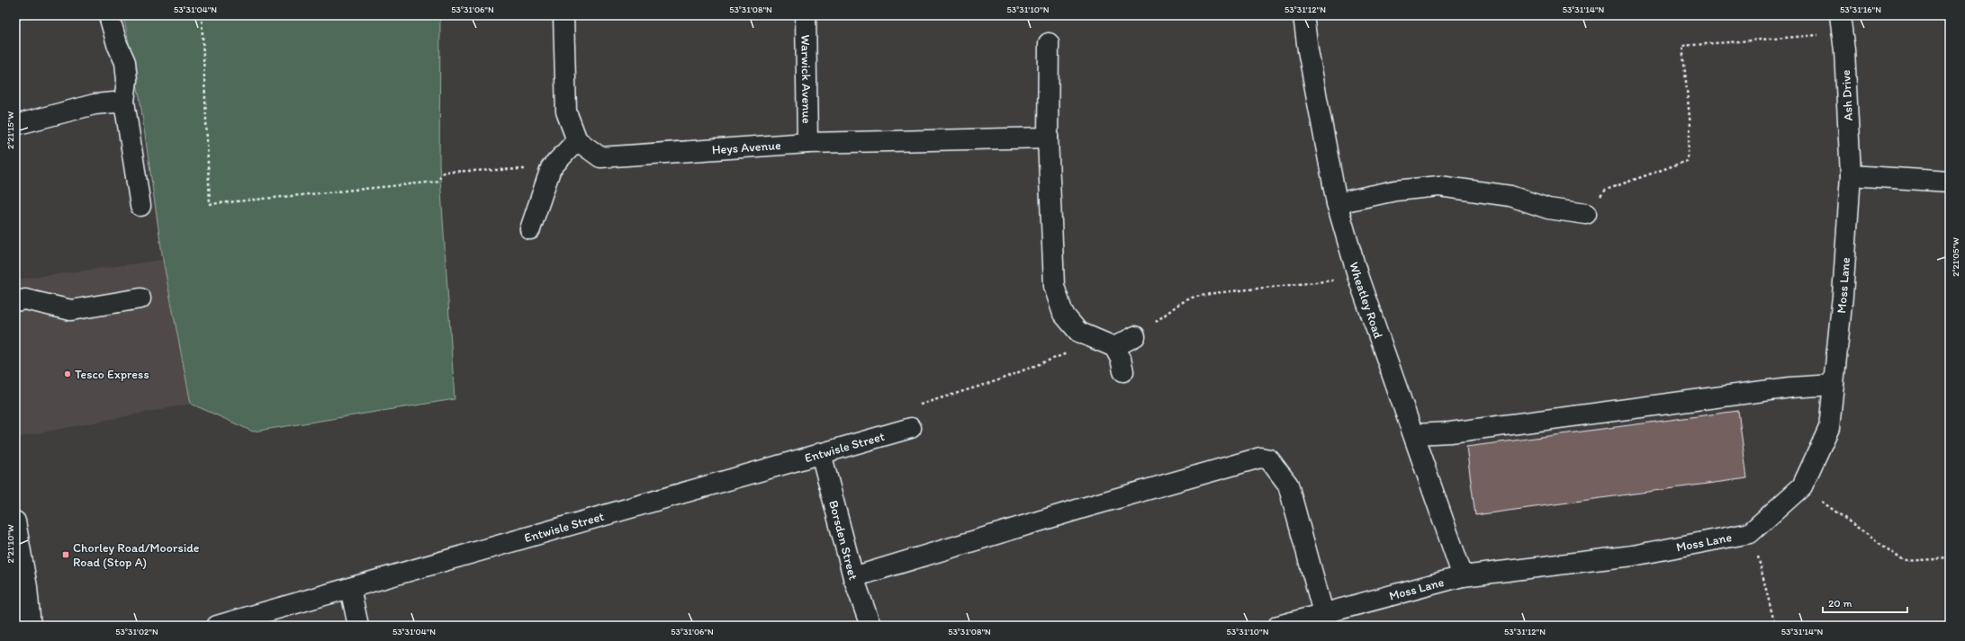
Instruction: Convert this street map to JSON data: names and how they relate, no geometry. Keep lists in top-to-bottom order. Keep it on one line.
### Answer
{"streets":{"street":["Warwick Avenue","Ash Drive","Heys Avenue","Moss Lane","Wheatley Road","Entwisle Street","Borsden Street"]},"crossings":[["Warwick Avenue","Heys Avenue"],["Ash Drive","Moss Lane"],["Moss Lane","Wheatley Road"],["Entwisle Street","Borsden Street"]],"places":{"other":["Tesco Express"],"transit":["Chorley Road/Moorside Road (Stop A)"]},"scale_bar":"20 m","coordinates":["53°31'04\"N","53°31'06\"N","53°31'08\"N","53°31'10\"N","53°31'12\"N","53°31'14\"N","53°31'16\"N","2°21'15\"W","2°21'05\"W","2°21'10\"W","53°31'02\"N"]}
